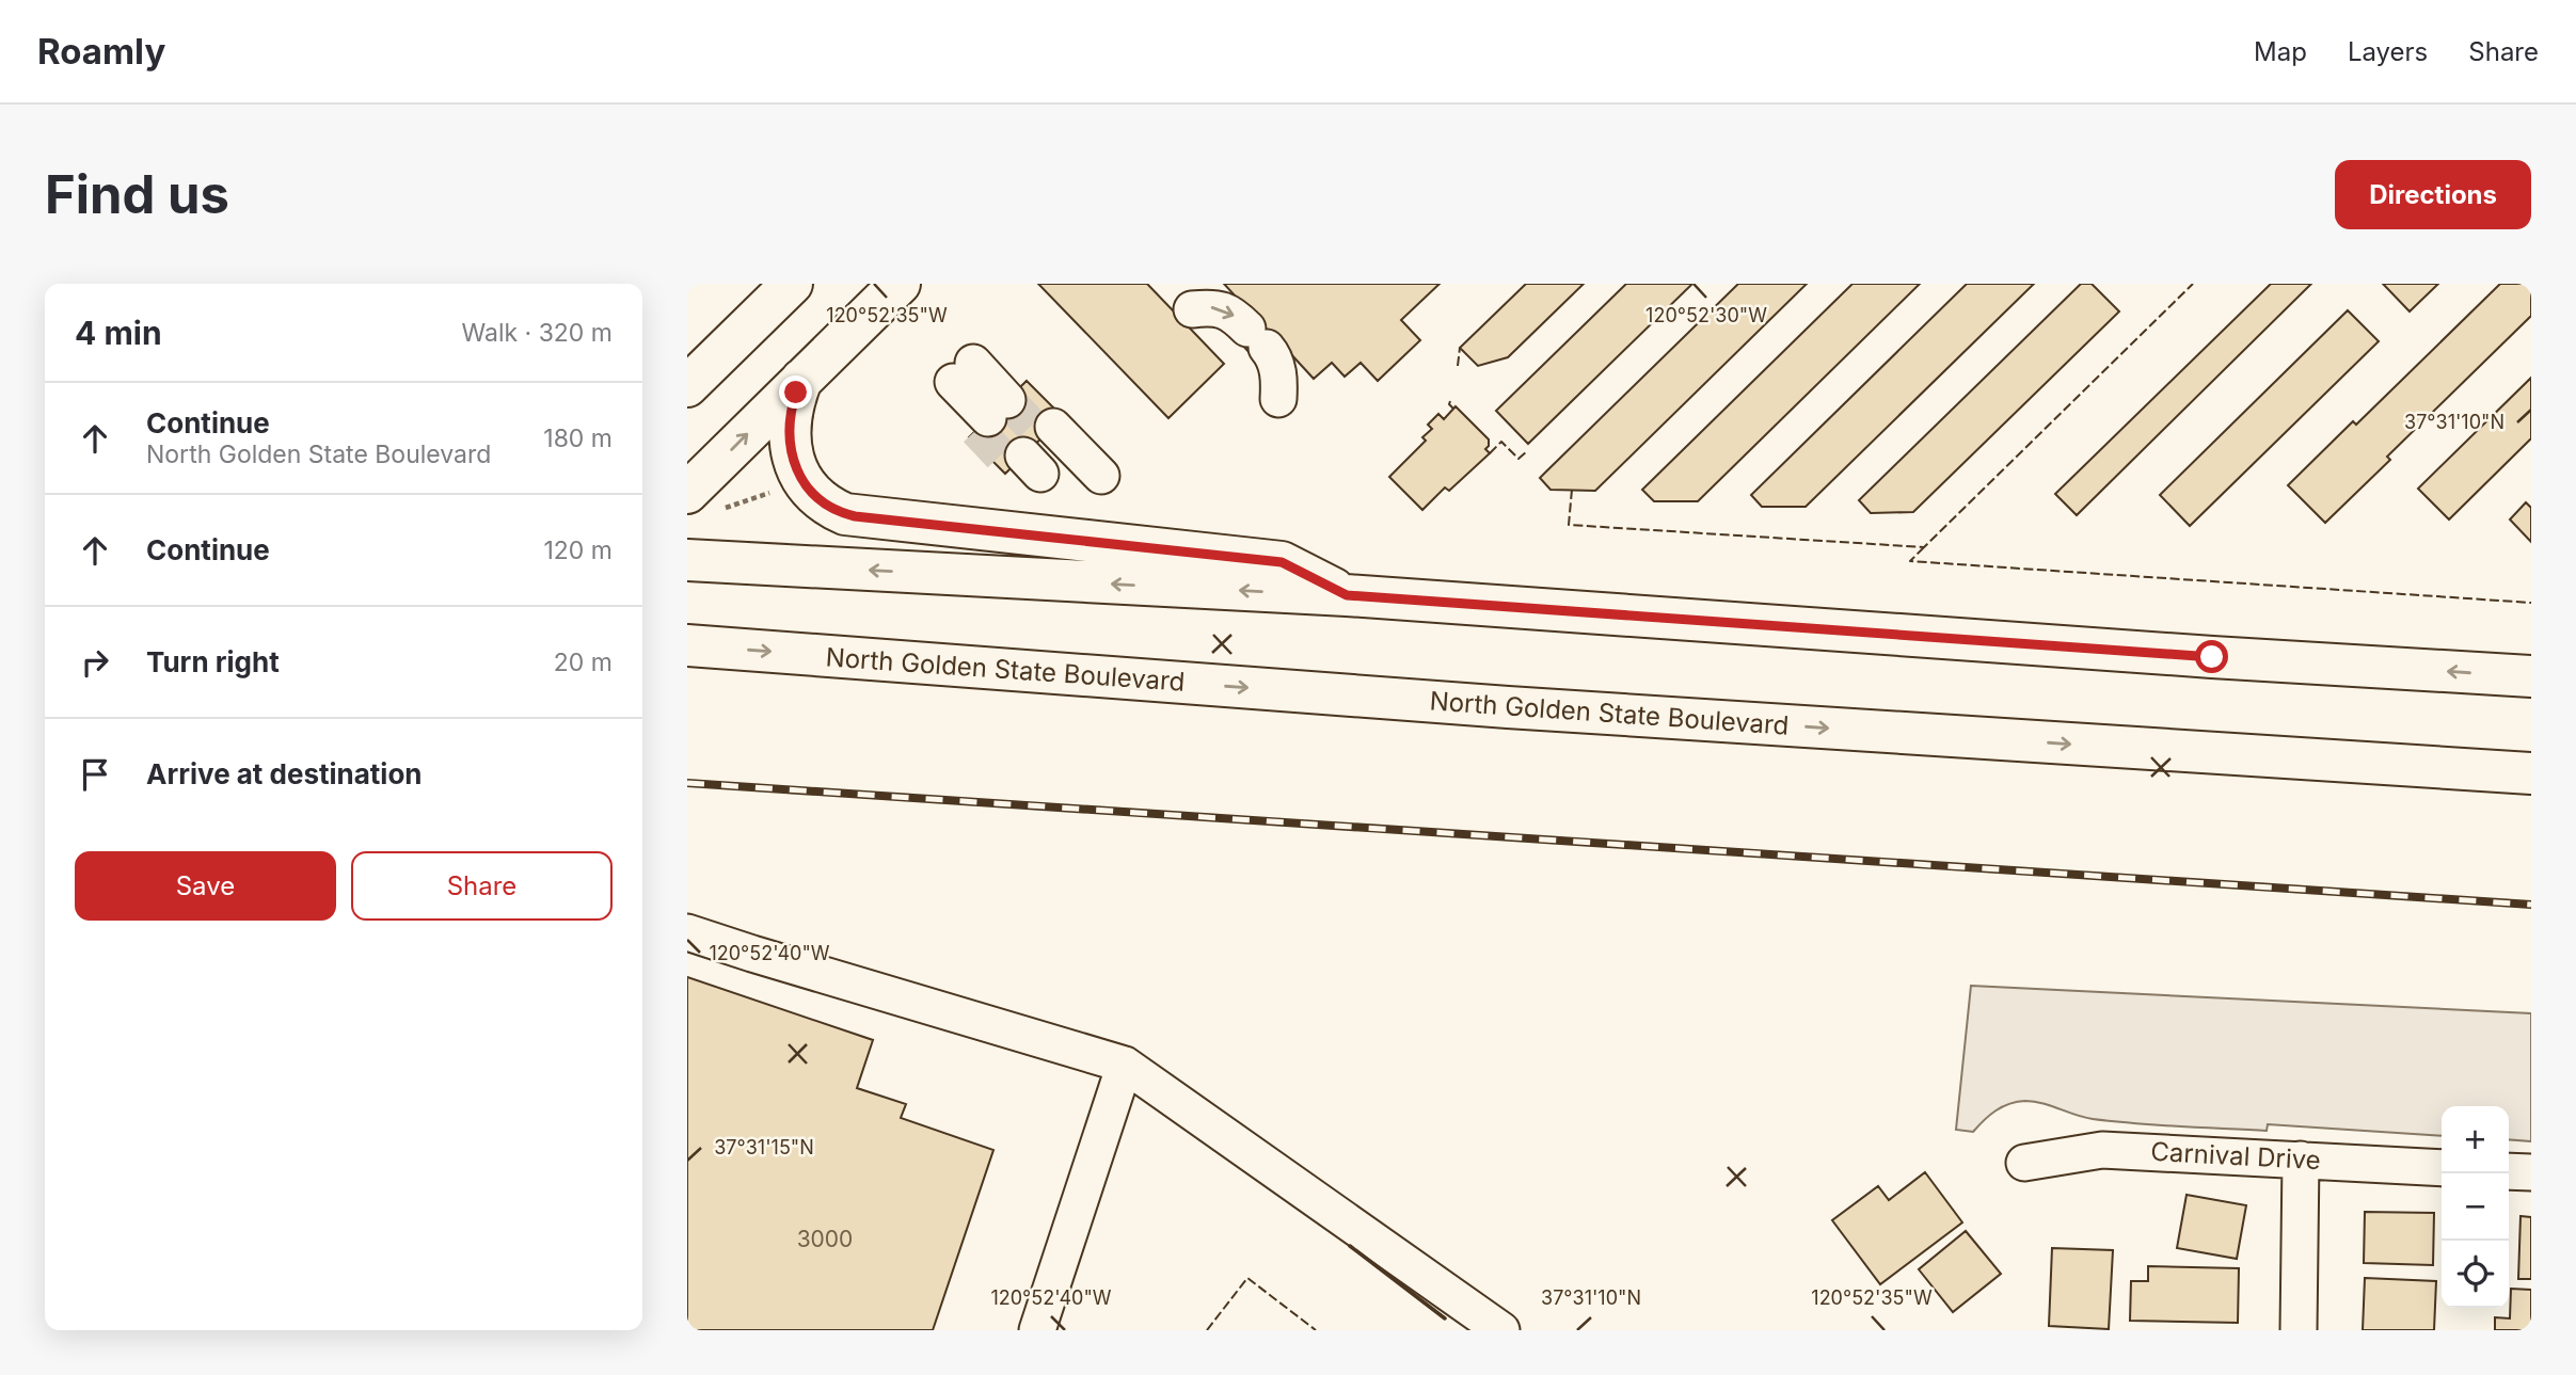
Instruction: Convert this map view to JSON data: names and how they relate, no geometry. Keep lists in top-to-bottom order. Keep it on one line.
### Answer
{"streets":{"main road":["North Golden State Boulevard"],"street":["Carnival Drive"]},"house_numbers":["3000"],"page":{"header":"Roamly","nav":["Map","Layers","Share"],"buttons":["Directions",["Save","Share"]],"title":"Find us","heading":["4 min","Walk · 320 m"],"list":[["Continue","North Golden State Boulevard","180 m"],["Continue","120 m"],["Turn right","20 m"],"Arrive at destination"],"map_buttons":["+","−"]},"coordinates":["120°52'30\"W","120°52'35\"W","37°31'10\"N","120°52'40\"W","37°31'15\"N"]}
